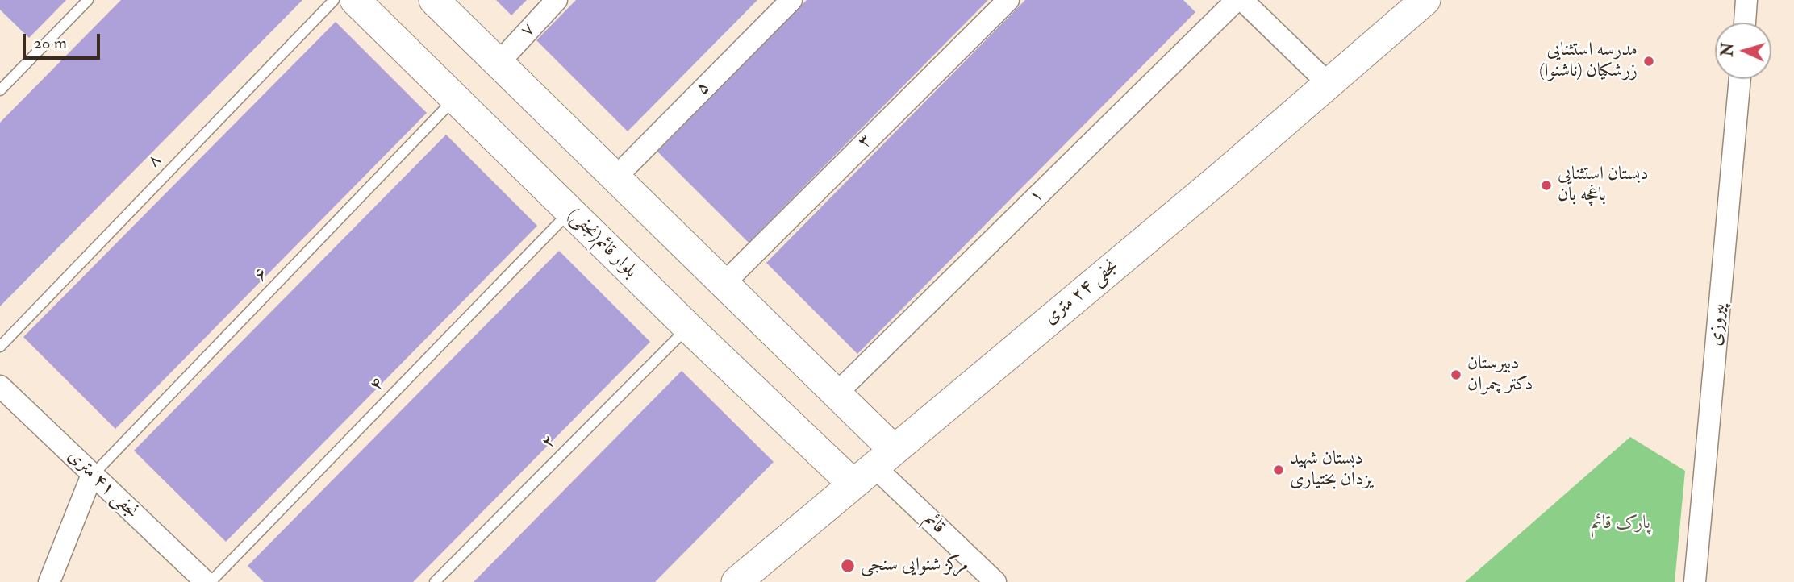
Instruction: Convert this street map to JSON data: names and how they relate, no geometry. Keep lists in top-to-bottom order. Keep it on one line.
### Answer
{"streets":{"street":["۷","۵","۳","۱","بلوار قائم(نجفی)","نجفی ۲۴ متری","پیروزی","نجفی ۴۱ متری","قائم"],"lane":["۸","۶","۴","۲"]},"crossings":[["بلوار قائم(نجفی)","۶"],["بلوار قائم(نجفی)","نجفی ۲۴ متری"],["بلوار قائم(نجفی)","۴"],["بلوار قائم(نجفی)","۲"],["بلوار قائم(نجفی)","قائم"],["۶","نجفی ۴۱ متری"],["نجفی ۲۴ متری","قائم"]],"parks":["پارک قائم"],"places":["مدرسه استثنایی زرشکیان (ناشنوا)","دبستان استثنایی باغچه بان","دبیرستان دکتر چمران","دبستان شهید یزدان بختیاری","مرکز شنوایی سنجی"],"scale_bar":"20 m","north":"left"}
